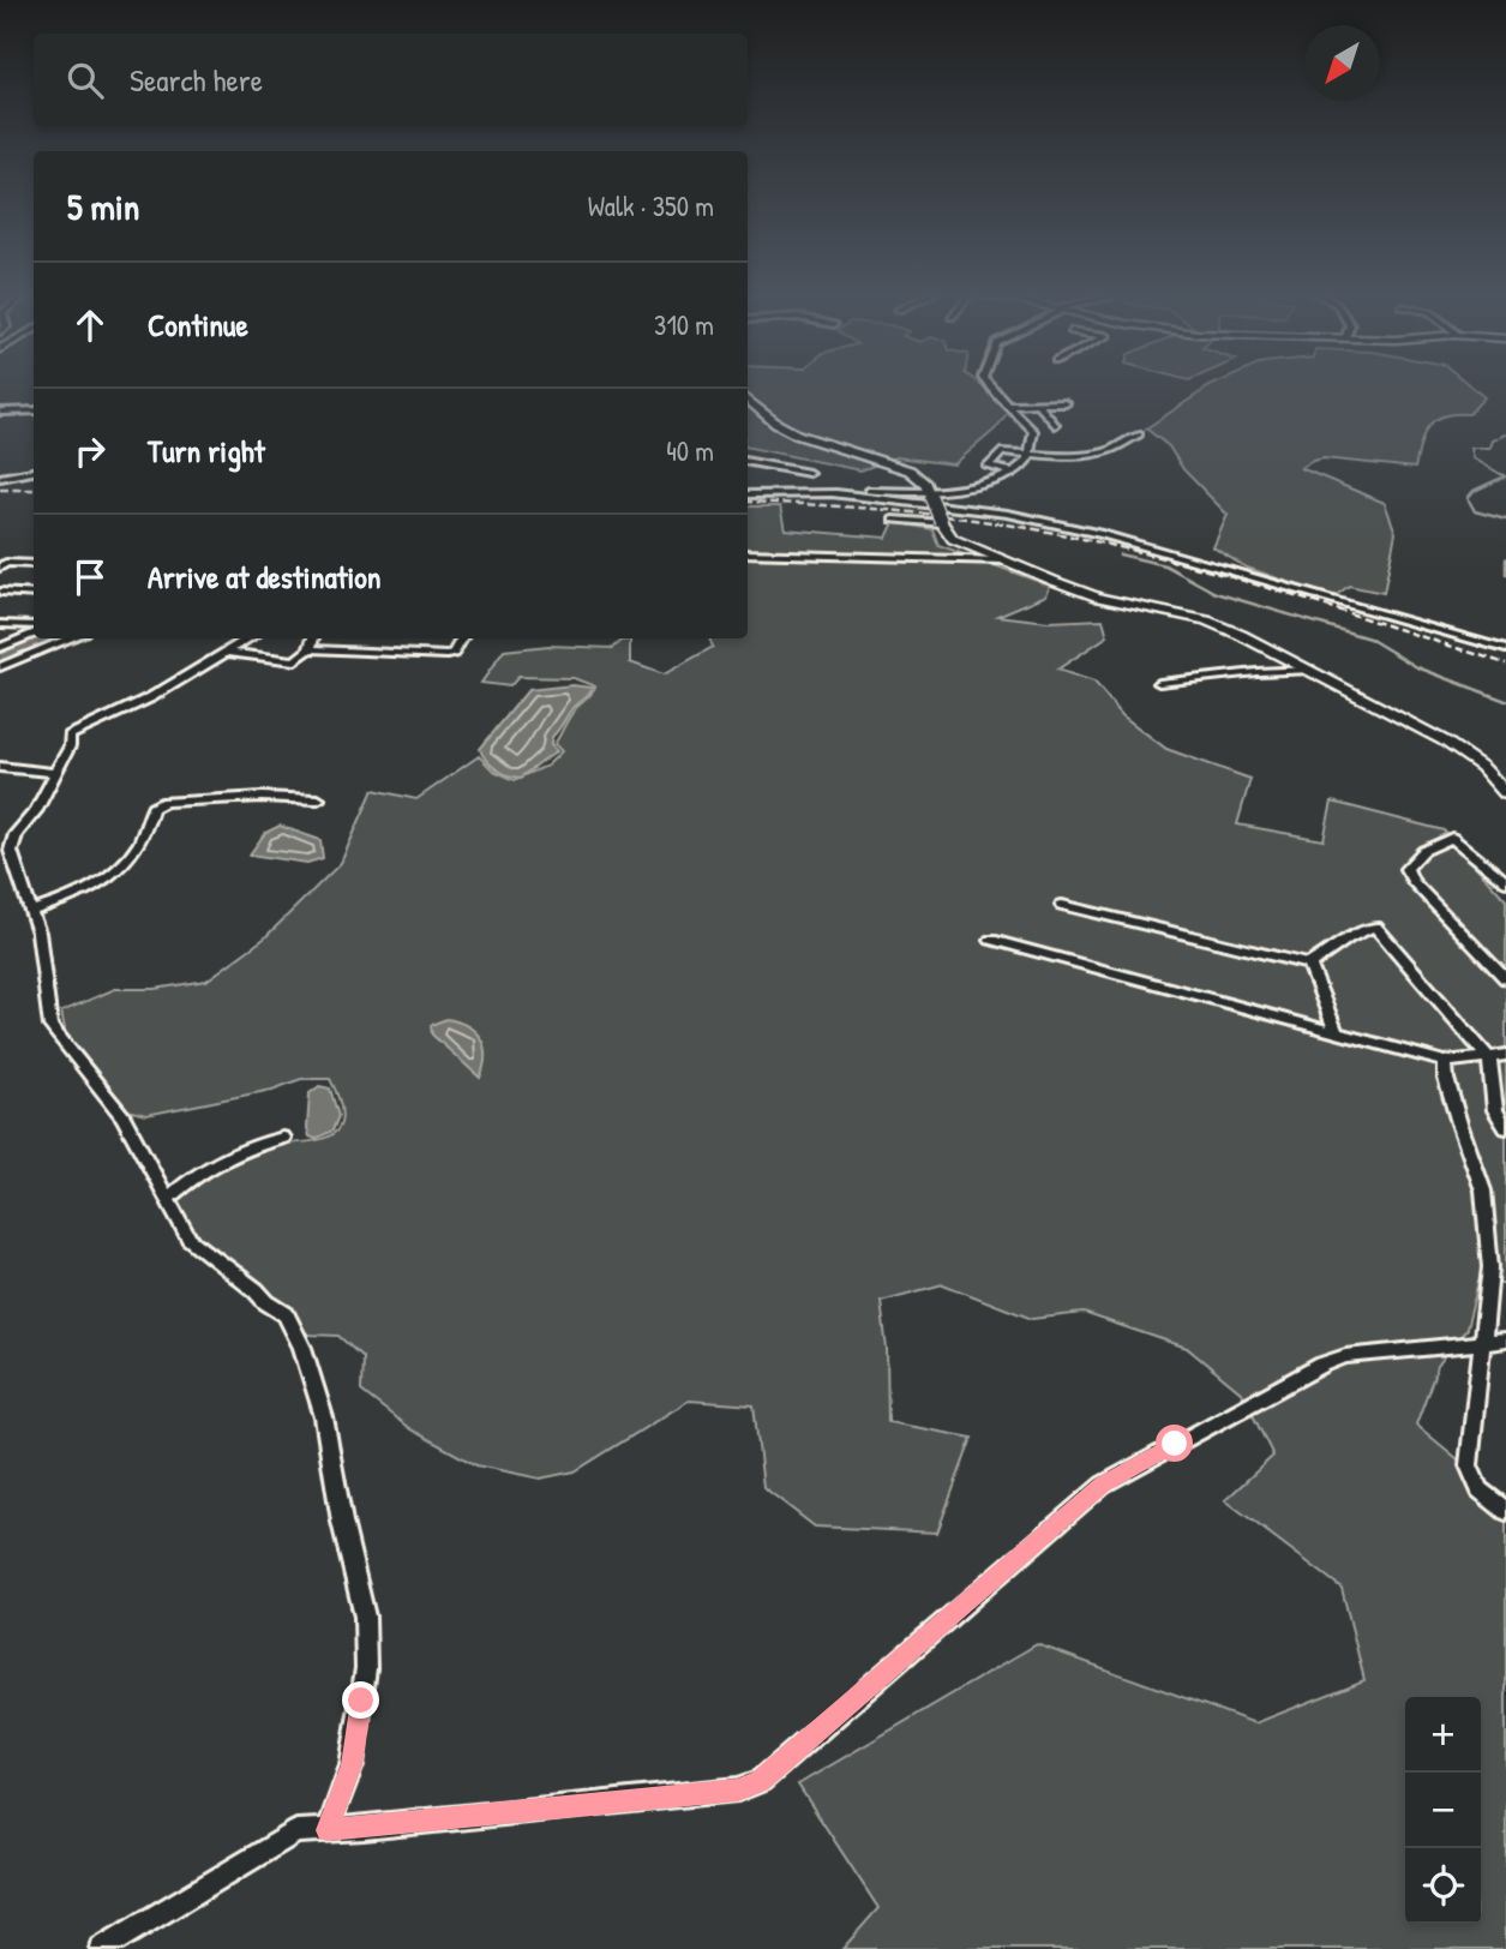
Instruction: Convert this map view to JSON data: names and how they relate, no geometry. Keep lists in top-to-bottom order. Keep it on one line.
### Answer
{"north":"bottom left","page":{"search":"Search here","heading":["5 min","Walk · 350 m"],"list":[["Continue","310 m"],["Turn right","40 m"],"Arrive at destination"],"map_buttons":["+","−"]}}
